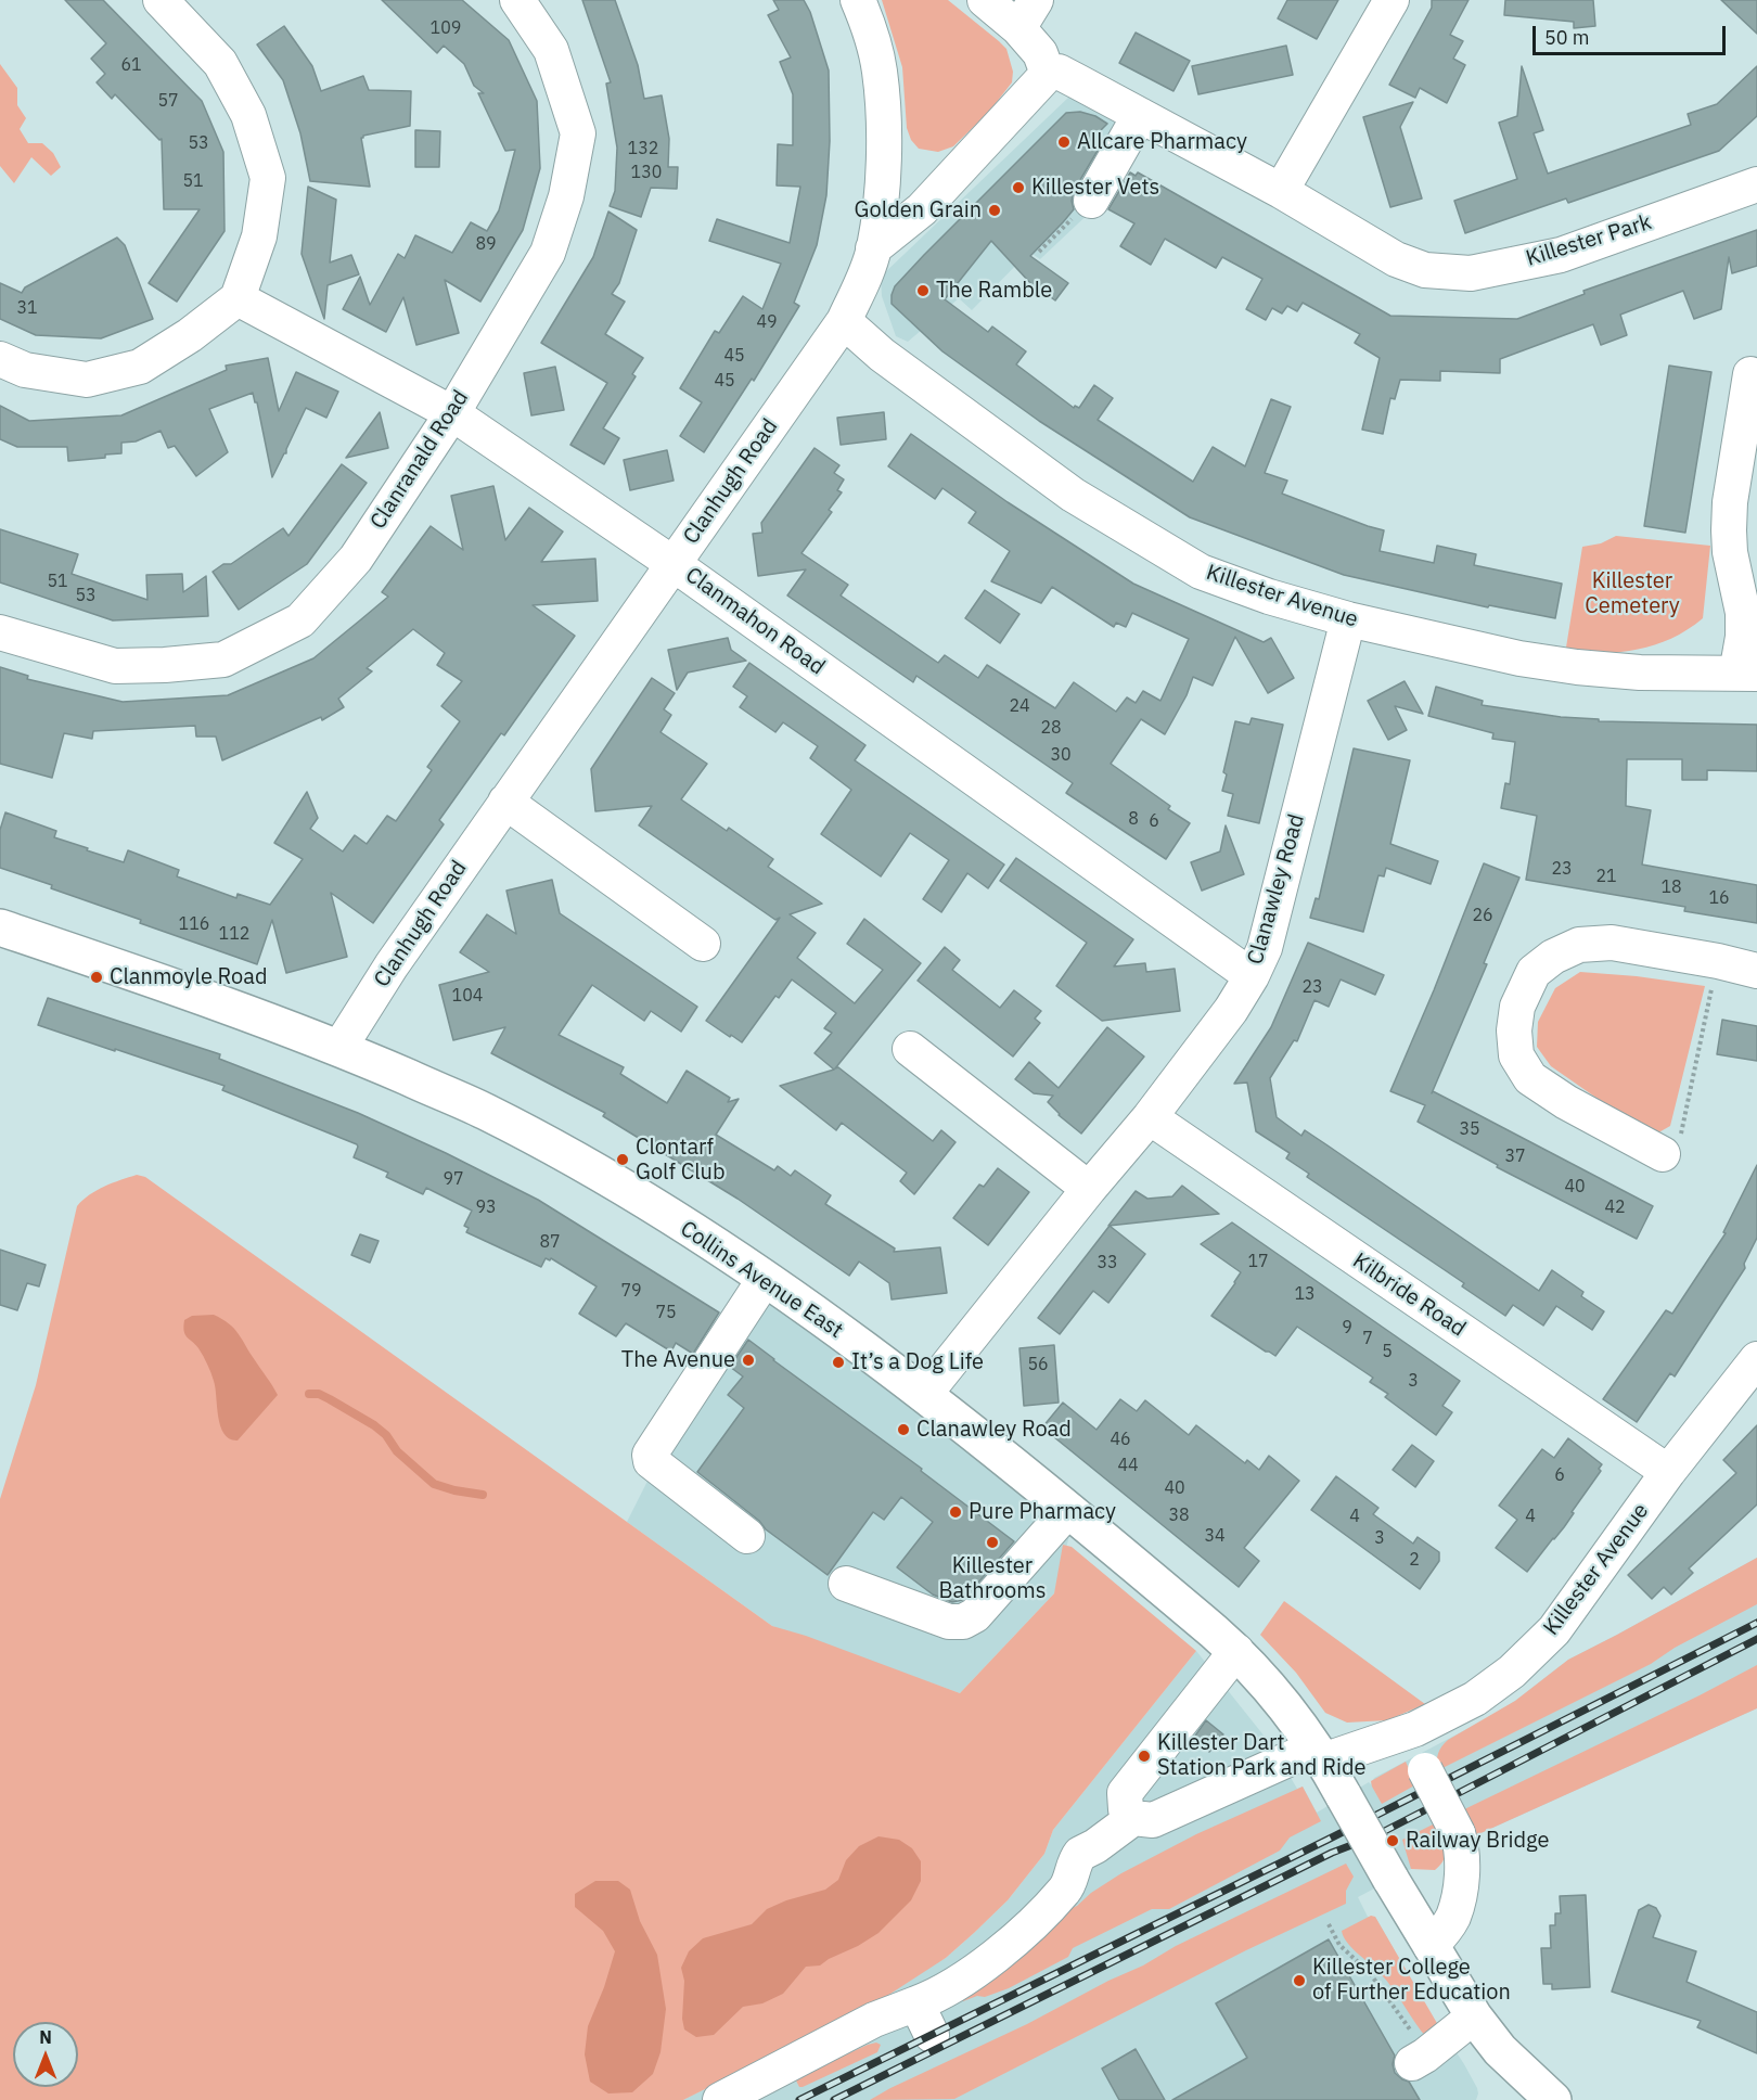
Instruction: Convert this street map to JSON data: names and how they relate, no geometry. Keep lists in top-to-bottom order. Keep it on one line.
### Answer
{"streets":{"main road":["Collins Avenue East"],"street":["Killester Park","Clanranald Road","Clanhugh Road","Killester Avenue","Clanmahon Road","Clanawley Road","Kilbride Road"]},"crossings":[["Clanranald Road","Clanmahon Road"],["Clanhugh Road","Killester Avenue"],["Clanhugh Road","Clanmahon Road"],["Clanhugh Road","Collins Avenue East"],["Killester Avenue","Clanawley Road"],["Killester Avenue","Collins Avenue East"],["Killester Avenue","Kilbride Road"],["Clanmahon Road","Clanawley Road"],["Clanawley Road","Collins Avenue East"],["Clanawley Road","Kilbride Road"]],"parks":["Killester Cemetery"],"places":["Allcare Pharmacy","Killester Vets","Golden Grain","The Ramble","Clanmoyle Road","Clontarf Golf Club","The Avenue","It’s a Dog Life","Clanawley Road","Pure Pharmacy","Killester Bathrooms","Killester Dart Station Park and Ride","Railway Bridge","Killester College of Further Education"],"house_numbers":["109","61","57","53","132","130","51","89","31","49","45","45","51","53","24","28","30","8","6","23","21","18","16","26","116","112","23","104","35","37","97","40","93","42","87","17","33","79","13","75","9","7","5","56","3","46","44","6","40","38","4","4","34","3","2"],"scale_bar":"50 m","north":"top"}
